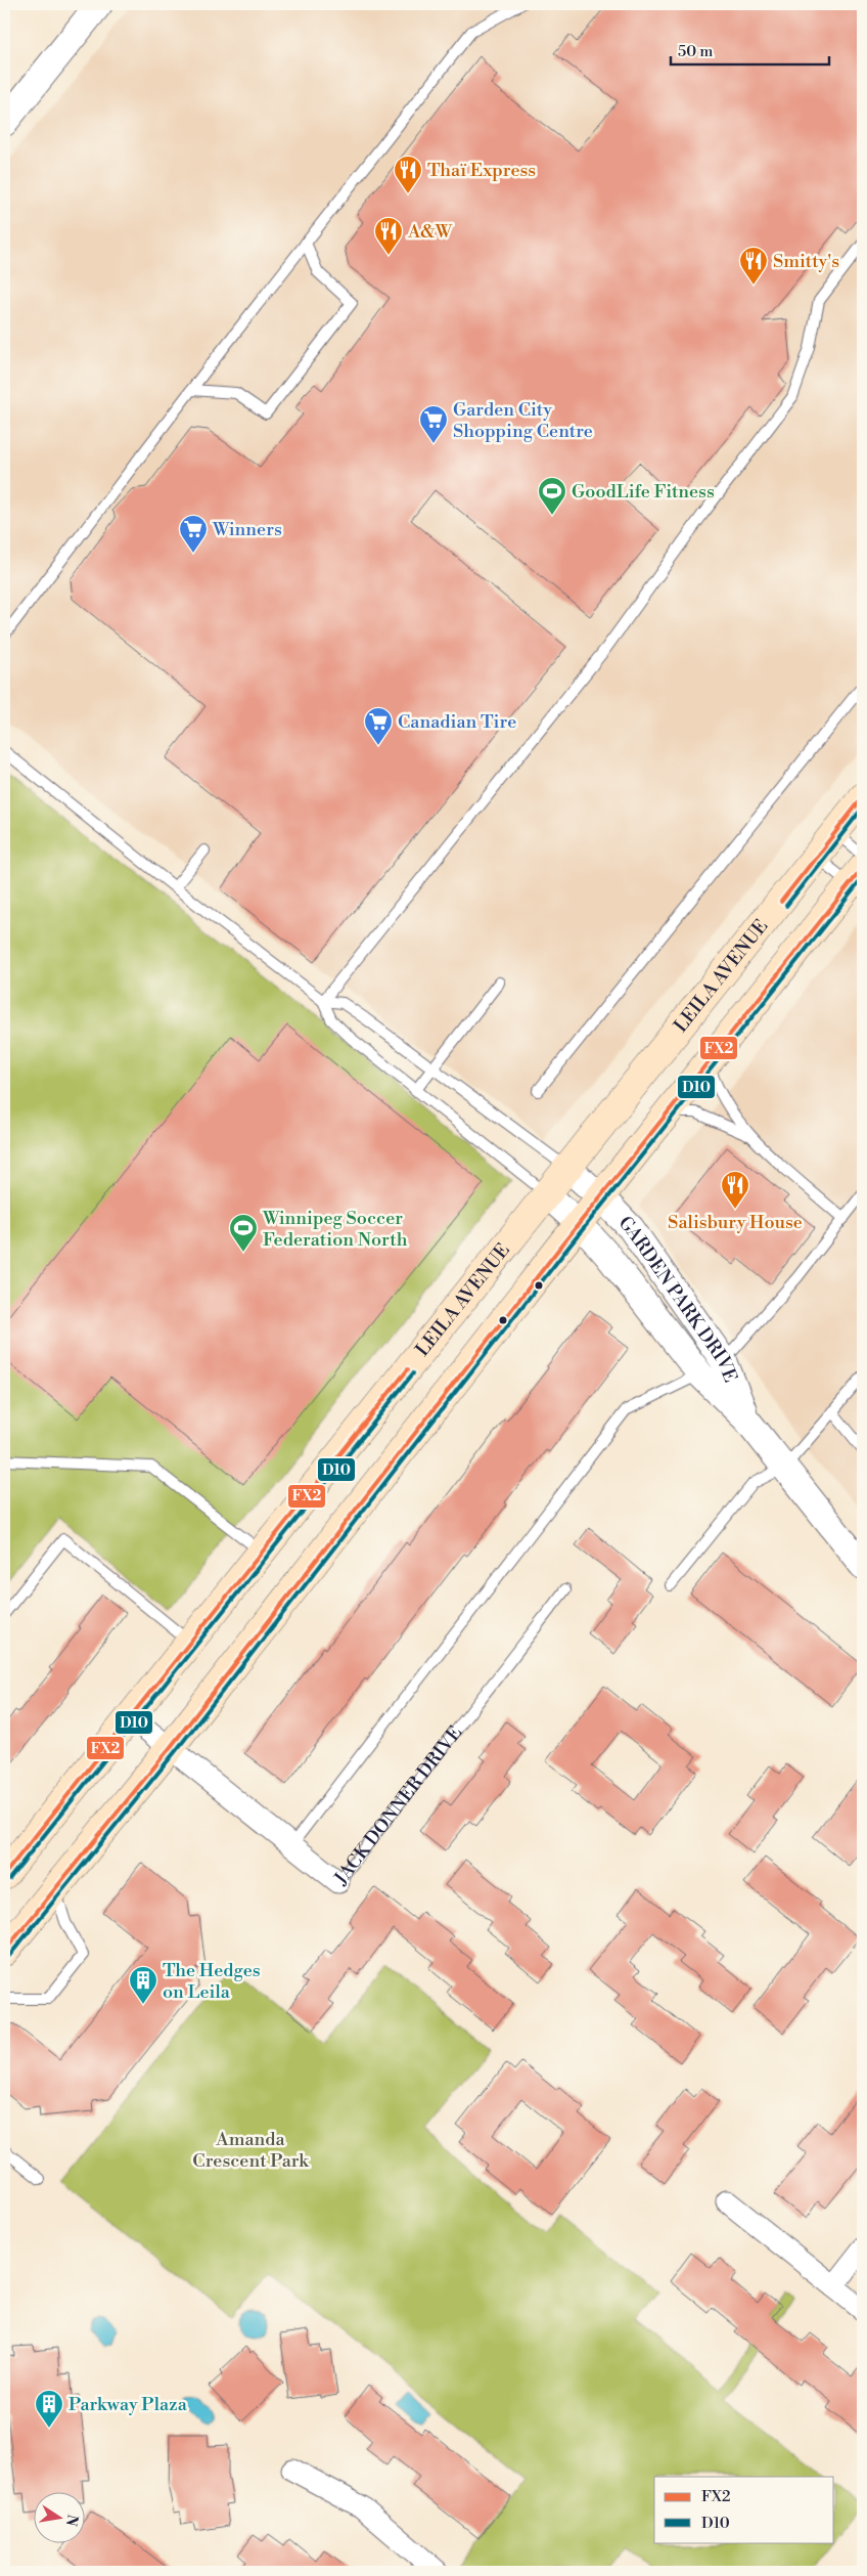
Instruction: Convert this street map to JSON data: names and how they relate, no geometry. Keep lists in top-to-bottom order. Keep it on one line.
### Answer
{"streets":{"main road":["LEILA AVENUE"],"street":["GARDEN PARK DRIVE","JACK DONNER DRIVE"]},"crossings":[["LEILA AVENUE","GARDEN PARK DRIVE"],["LEILA AVENUE","JACK DONNER DRIVE"]],"parks":["Amanda Crescent Park"],"places":{"restaurant":["Thaï Express","A&W","Smitty's","Salisbury House"],"supermarket":["Garden City Shopping Centre","Winners","Canadian Tire"],"sports":["GoodLife Fitness","Winnipeg Soccer Federation North"],"building":["The Hedges on Leila","Parkway Plaza"]},"lines":["transit line FX2","transit line D10"],"legend":["FX2","D10"],"scale_bar":"50 m","north":"right"}
